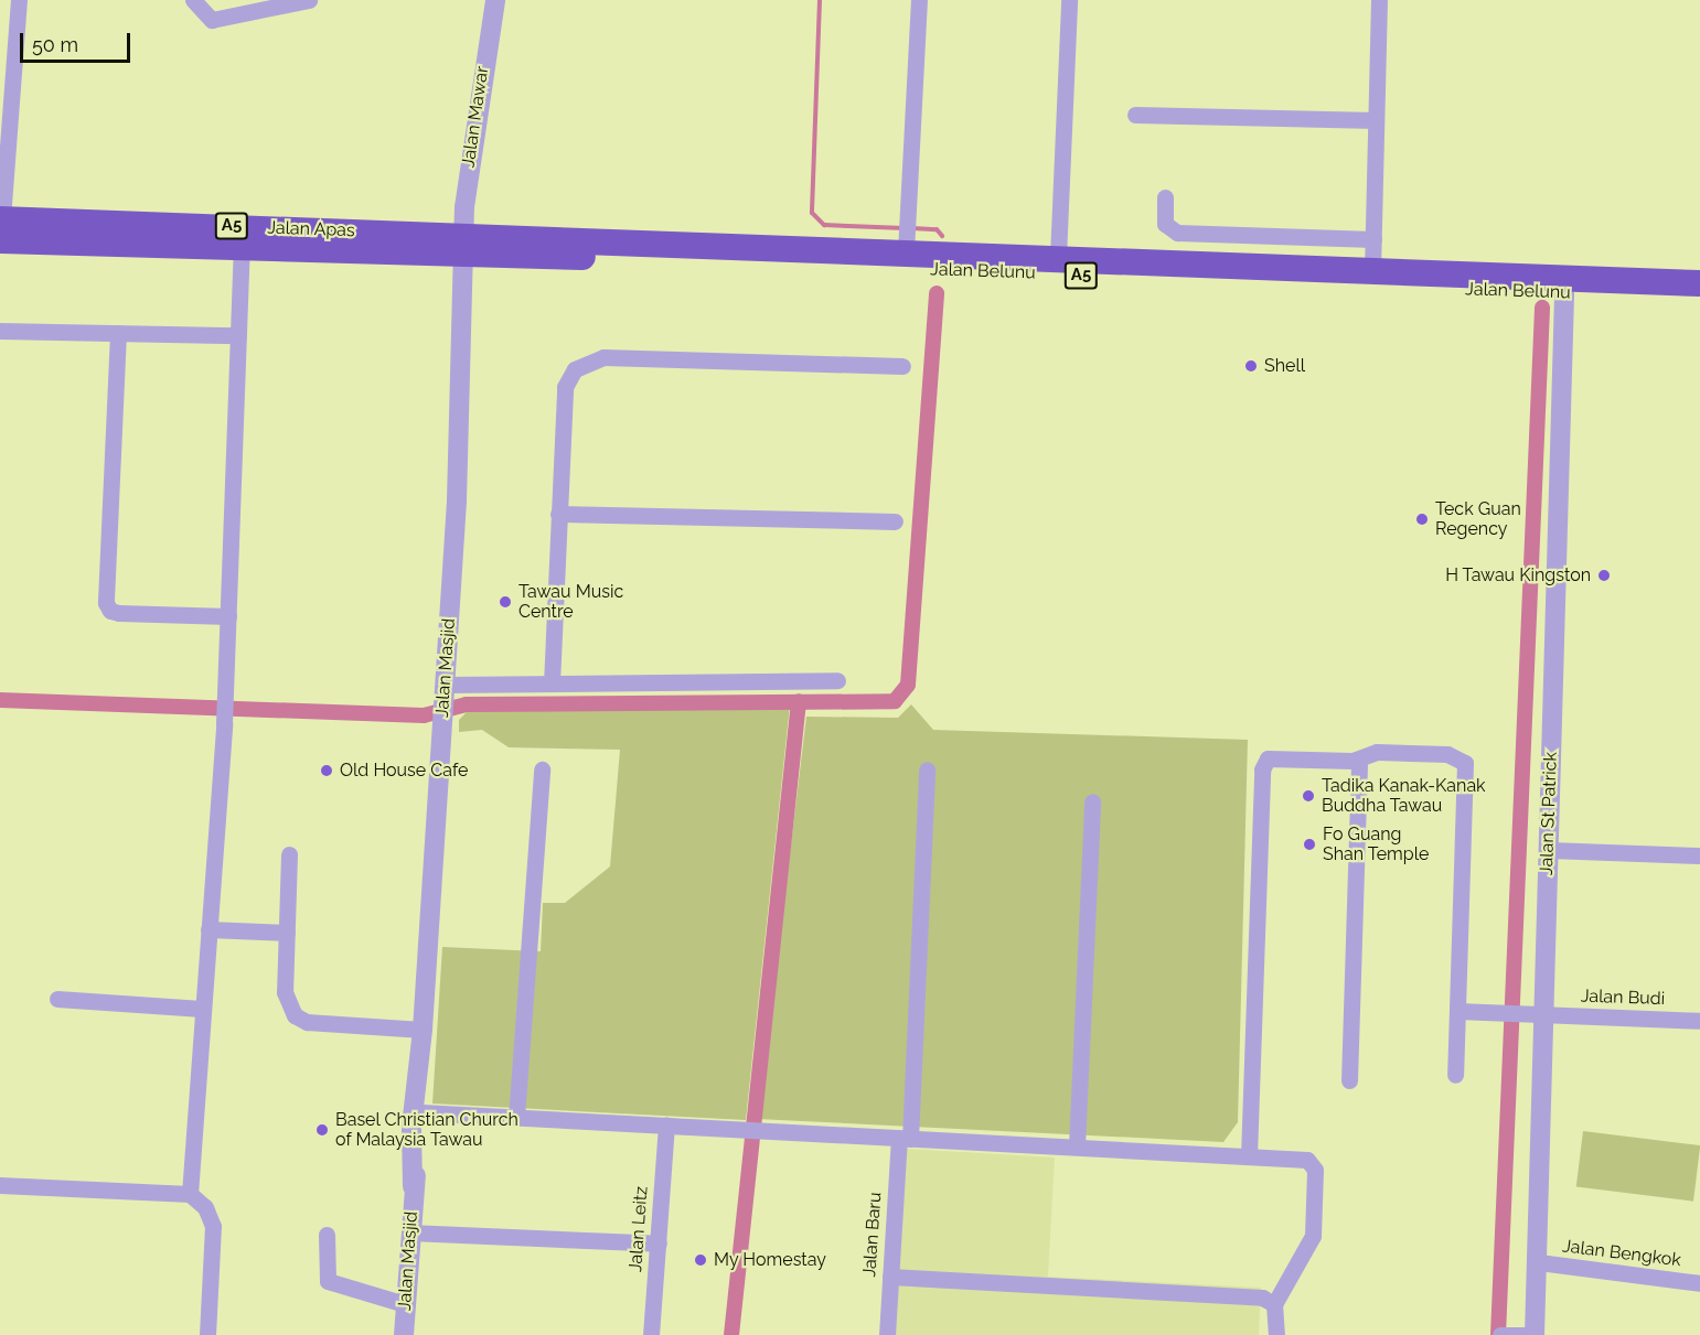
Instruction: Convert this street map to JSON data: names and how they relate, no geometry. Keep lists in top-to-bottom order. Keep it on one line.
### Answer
{"streets":{"highway":["A5","Jalan Apas","Jalan Belunu"],"street":["Jalan Mawar","Jalan Masjid","Jalan St Patrick","Jalan Budi","Jalan Leitz","Jalan Baru","Jalan Bengkok"]},"crossings":[["Jalan Mawar","Jalan Apas"],["Jalan Mawar","Jalan Belunu"],["Jalan Mawar","Jalan Masjid"],["Jalan Apas","Jalan Belunu"],["Jalan Apas","Jalan Masjid"],["Jalan Belunu","Jalan Masjid"],["Jalan Belunu","Jalan St Patrick"],["Jalan St Patrick","Jalan Budi"],["Jalan St Patrick","Jalan Bengkok"]],"places":["Shell","Teck Guan Regency","H Tawau Kingston","Tawau Music Centre","Old House Cafe","Tadika Kanak-Kanak Buddha Tawau","Fo Guang Shan Temple","Basel Christian Church of Malaysia Tawau","My Homestay"],"scale_bar":"50 m"}
